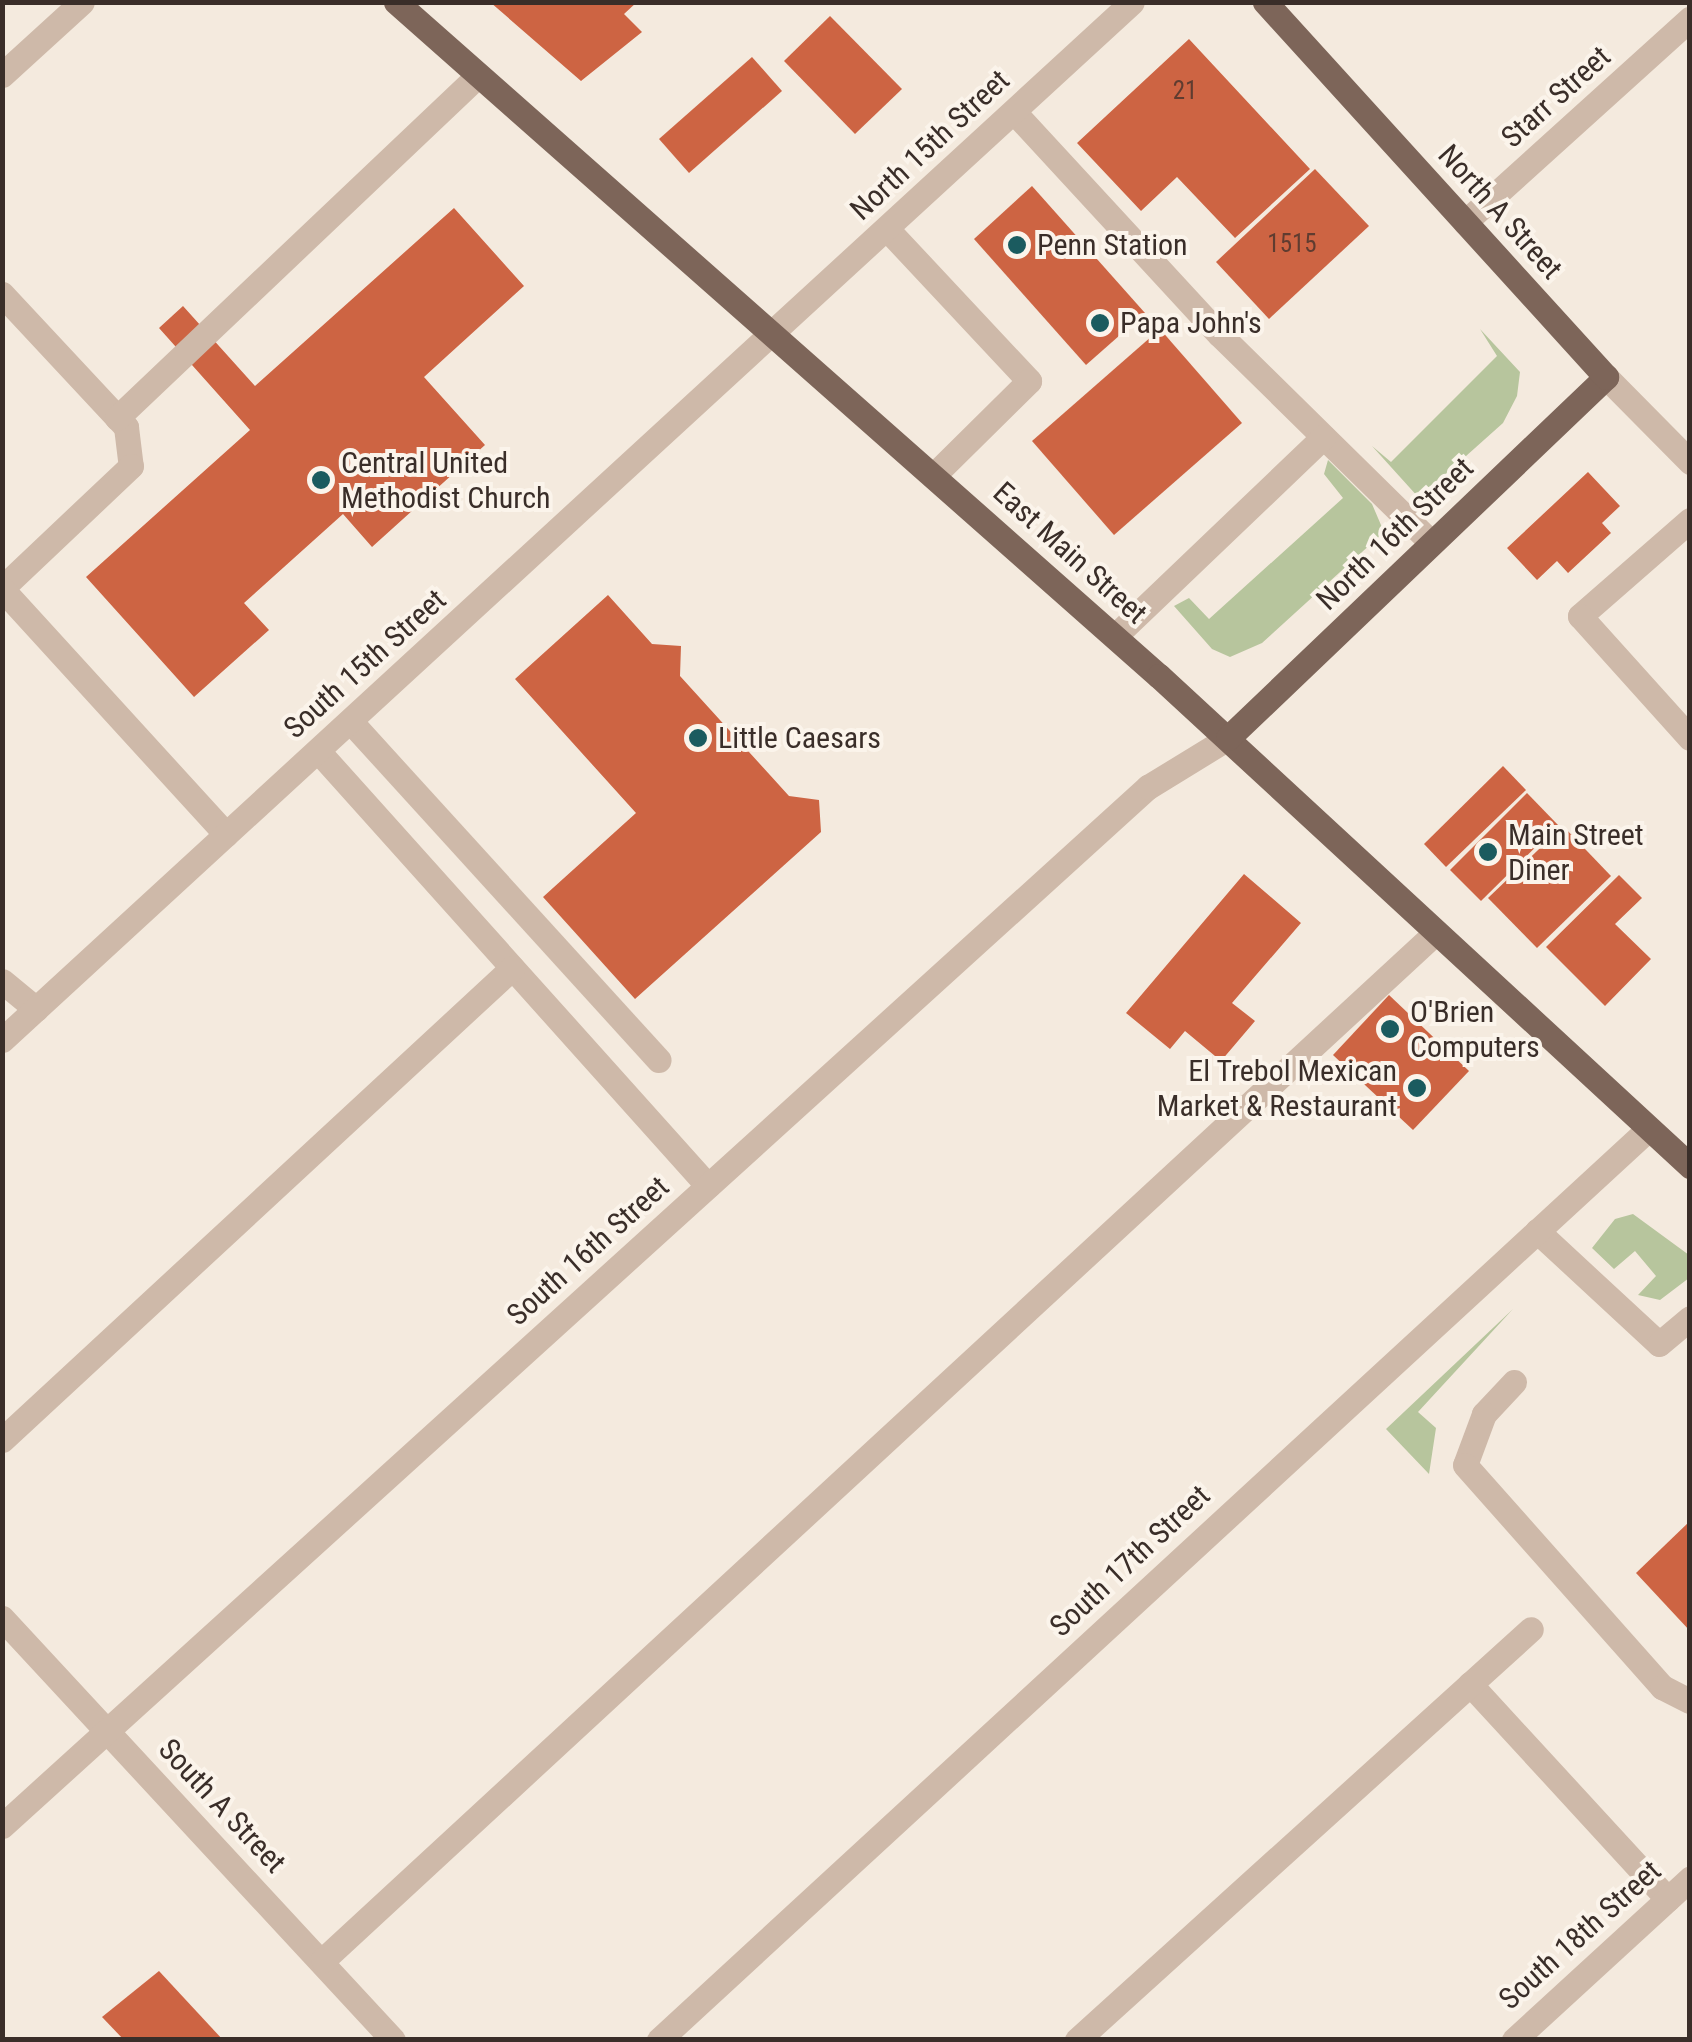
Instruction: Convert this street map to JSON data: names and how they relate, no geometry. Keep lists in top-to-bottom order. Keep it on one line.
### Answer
{"streets":{"main road":["North A Street","North 16th Street","East Main Street"],"street":["Starr Street","North 15th Street","South 15th Street","South 16th Street","South 17th Street","South A Street","South 18th Street"]},"crossings":[["Starr Street","North A Street"],["North 15th Street","East Main Street"],["North 15th Street","South 15th Street"],["North A Street","North 16th Street"],["North 16th Street","East Main Street"],["North 16th Street","South 16th Street"],["East Main Street","South 15th Street"],["East Main Street","South 16th Street"],["East Main Street","South 17th Street"],["South 16th Street","South A Street"]],"places":["Penn Station","Papa John's","Central United Methodist Church","Little Caesars","Main Street Diner","O'Brien Computers","El Trebol Mexican Market & Restaurant"],"house_numbers":["21","1515"]}
